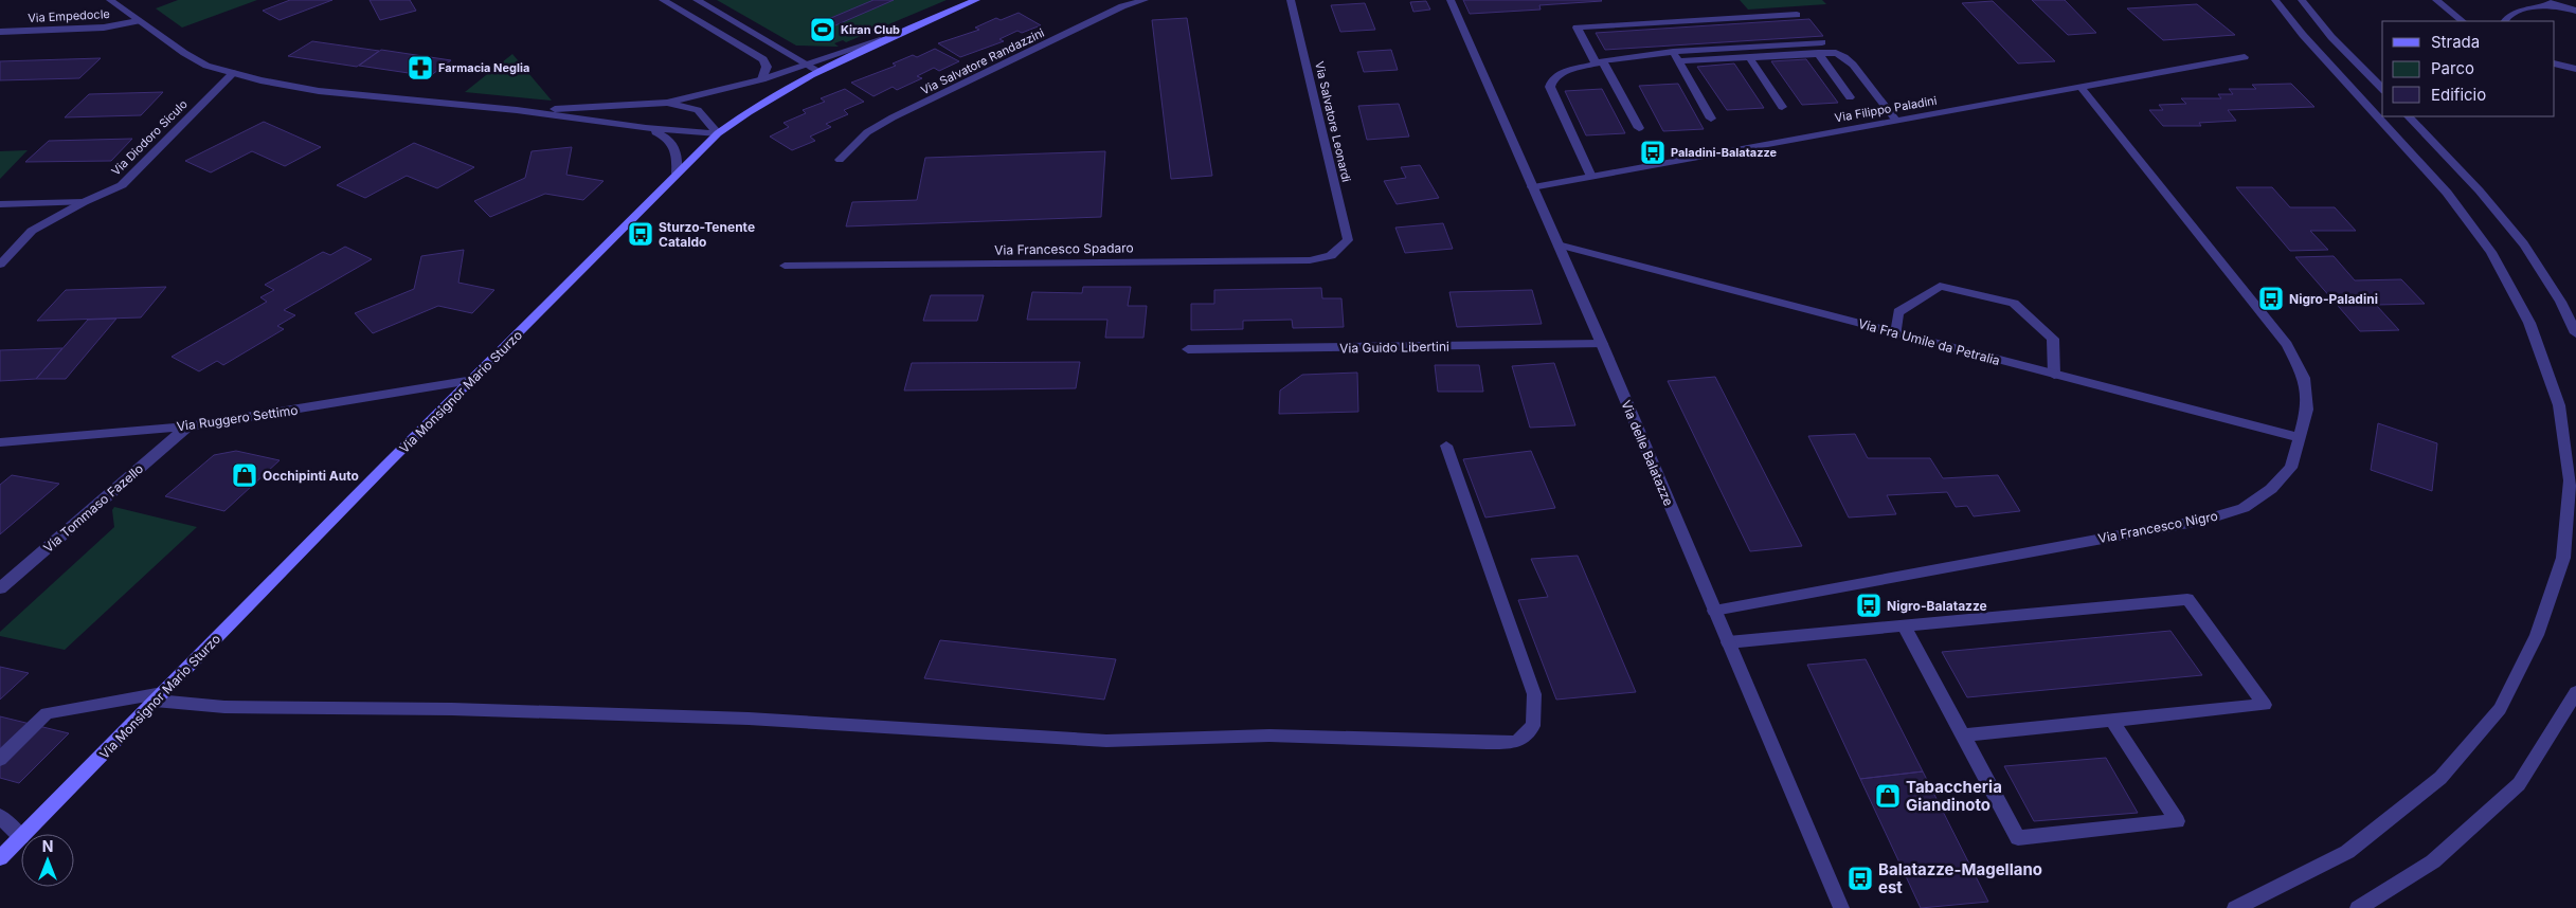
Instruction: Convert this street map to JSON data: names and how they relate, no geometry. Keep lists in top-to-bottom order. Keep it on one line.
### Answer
{"streets":{"main road":["Via Monsignor Mario Sturzo"],"street":["Via Empedocle","Via Salvatore Randazzini","Via Filippo Paladini","Via Salvatore Leonardi","Via Diodoro Siculo","Via Francesco Spadaro","Via Fra Umile da Petralia","Via Guido Libertini","Via Ruggero Settimo","Via delle Balatazze","Via Tommaso Fazello","Via Francesco Nigro"]},"crossings":[["Via Filippo Paladini","Via delle Balatazze"],["Via Filippo Paladini","Via Francesco Nigro"],["Via Salvatore Leonardi","Via Francesco Spadaro"],["Via Fra Umile da Petralia","Via delle Balatazze"],["Via Fra Umile da Petralia","Via Francesco Nigro"],["Via Guido Libertini","Via delle Balatazze"],["Via Monsignor Mario Sturzo","Via Ruggero Settimo"],["Via Ruggero Settimo","Via Tommaso Fazello"],["Via delle Balatazze","Via Francesco Nigro"]],"places":{"sports":["Kiran Club"],"pharmacy":["Farmacia Neglia"],"bus stop":["Paladini-Balatazze","Sturzo-Tenente Cataldo","Nigro-Paladini","Nigro-Balatazze","Balatazze-Magellano est"],"shop":["Occhipinti Auto","Tabaccheria Giandinoto"]},"legend":["Strada","Parco","Edificio"],"north":"top"}
